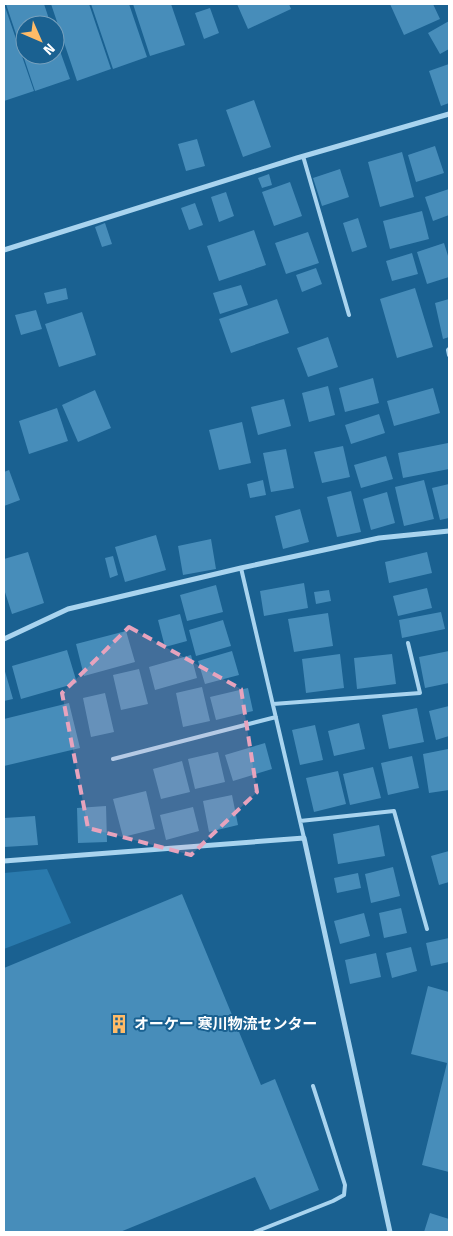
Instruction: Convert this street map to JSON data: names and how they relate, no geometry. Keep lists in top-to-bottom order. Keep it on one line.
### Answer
{"places":{"building":["オーケー 寒川物流センター"]},"north":"bottom right"}
